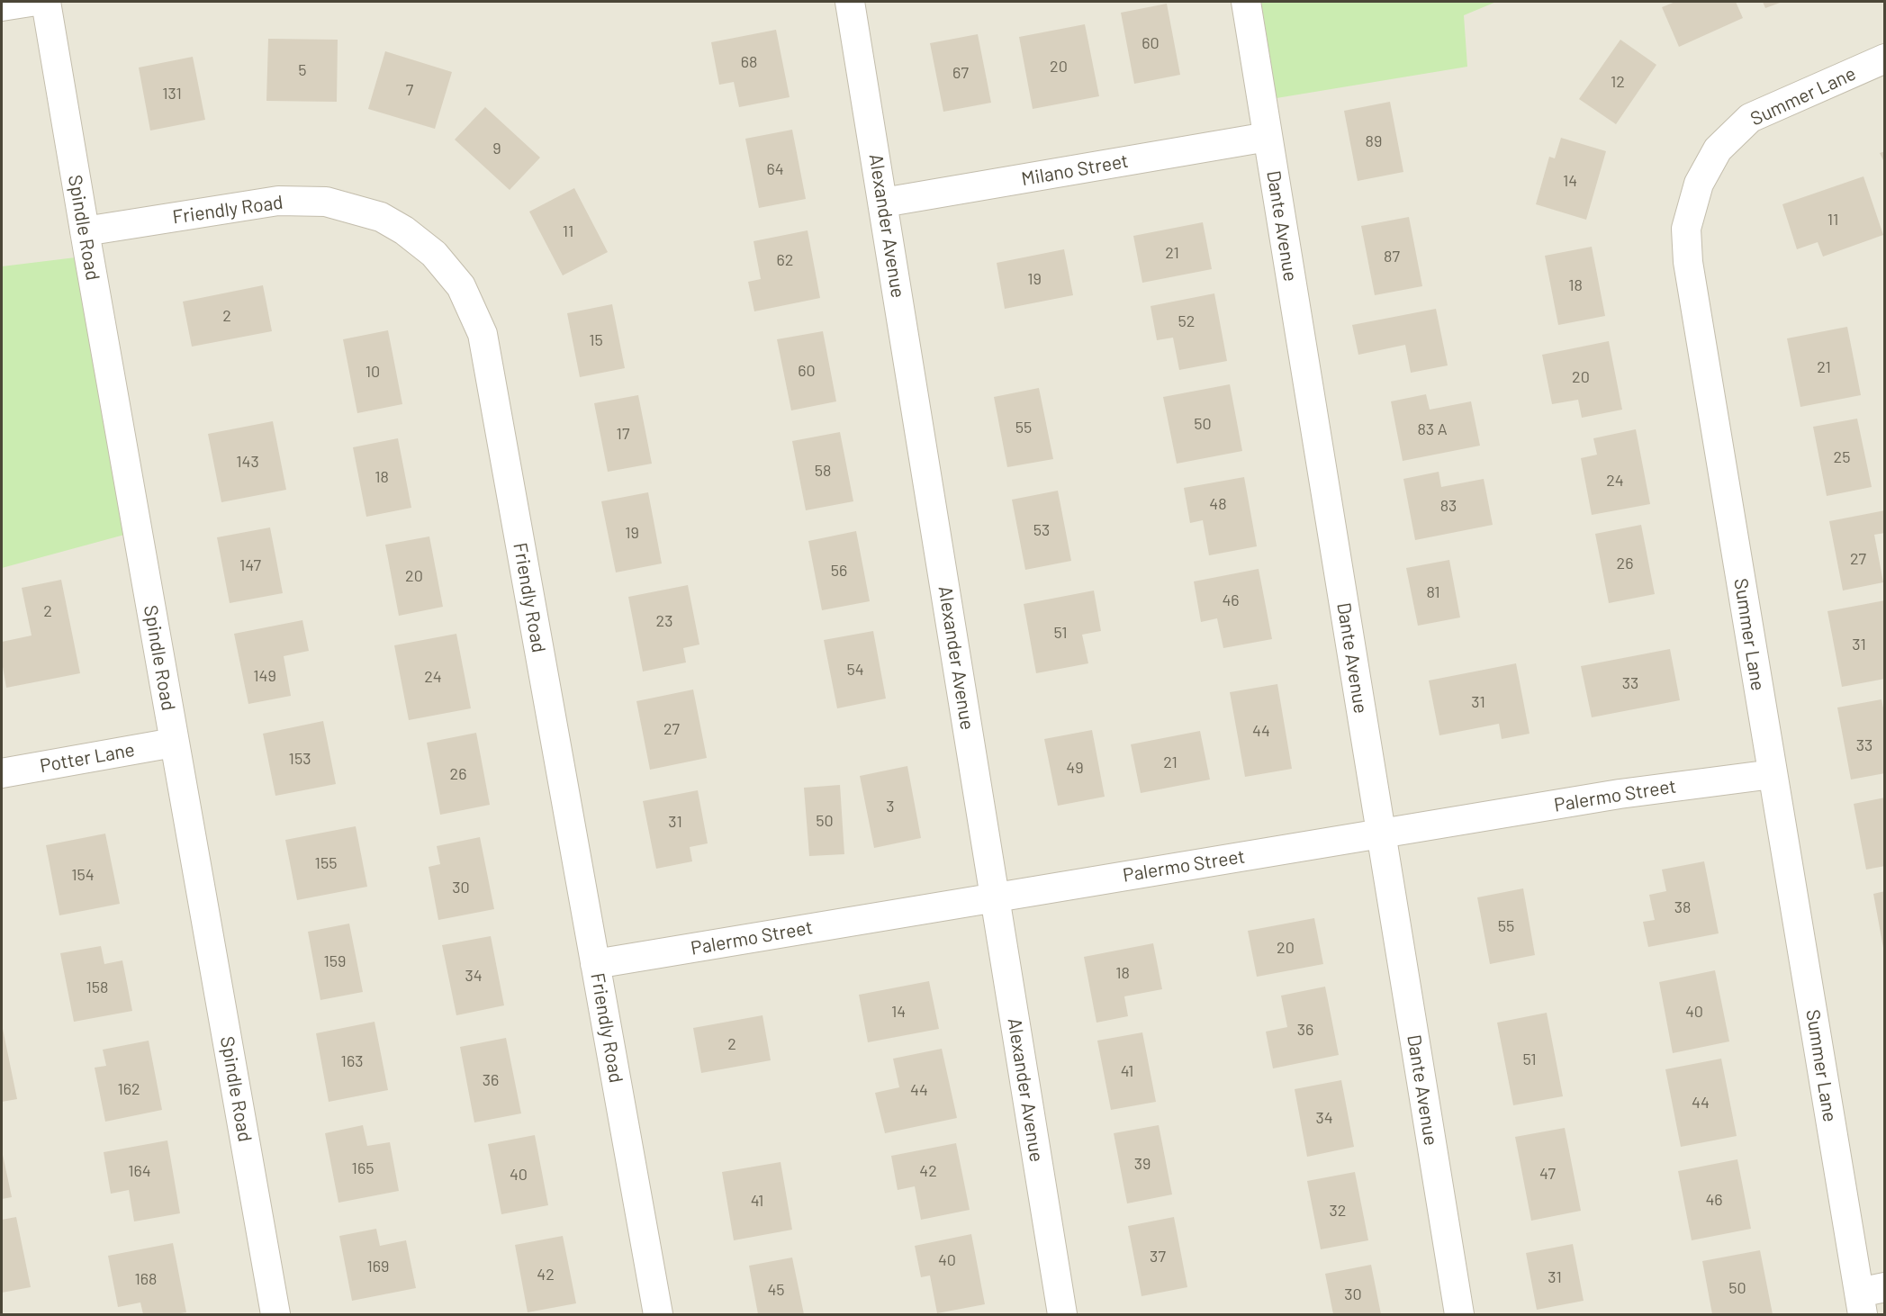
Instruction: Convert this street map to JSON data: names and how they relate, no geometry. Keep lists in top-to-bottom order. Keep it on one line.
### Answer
{"streets":{"street":["Summer Lane","Milano Street","Friendly Road","Alexander Avenue","Dante Avenue","Spindle Road","Potter Lane","Palermo Street"]},"crossings":[["Summer Lane","Palermo Street"],["Milano Street","Alexander Avenue"],["Milano Street","Dante Avenue"],["Friendly Road","Spindle Road"],["Friendly Road","Palermo Street"],["Alexander Avenue","Palermo Street"],["Dante Avenue","Palermo Street"],["Spindle Road","Potter Lane"]],"house_numbers":["60","68","20","5","67","12","7","131","89","9","64","14","11","11","21","87","62","19","18","2","52","15","21","60","10","20","50","55","83 A","17","25","143","58","18","24","48","83","53","19","27","26","147","56","20","81","46","2","23","51","31","54","149","24","33","31","27","44","33","153","21","49","26","3","50","31","155","154","30","38","55","20","159","18","34","158","14","40","36","2","51","163","41","36","162","44","44","34","39","165","164","42","47","40","46","41","32","37","40","169","42","31","168","50","45","30"]}
